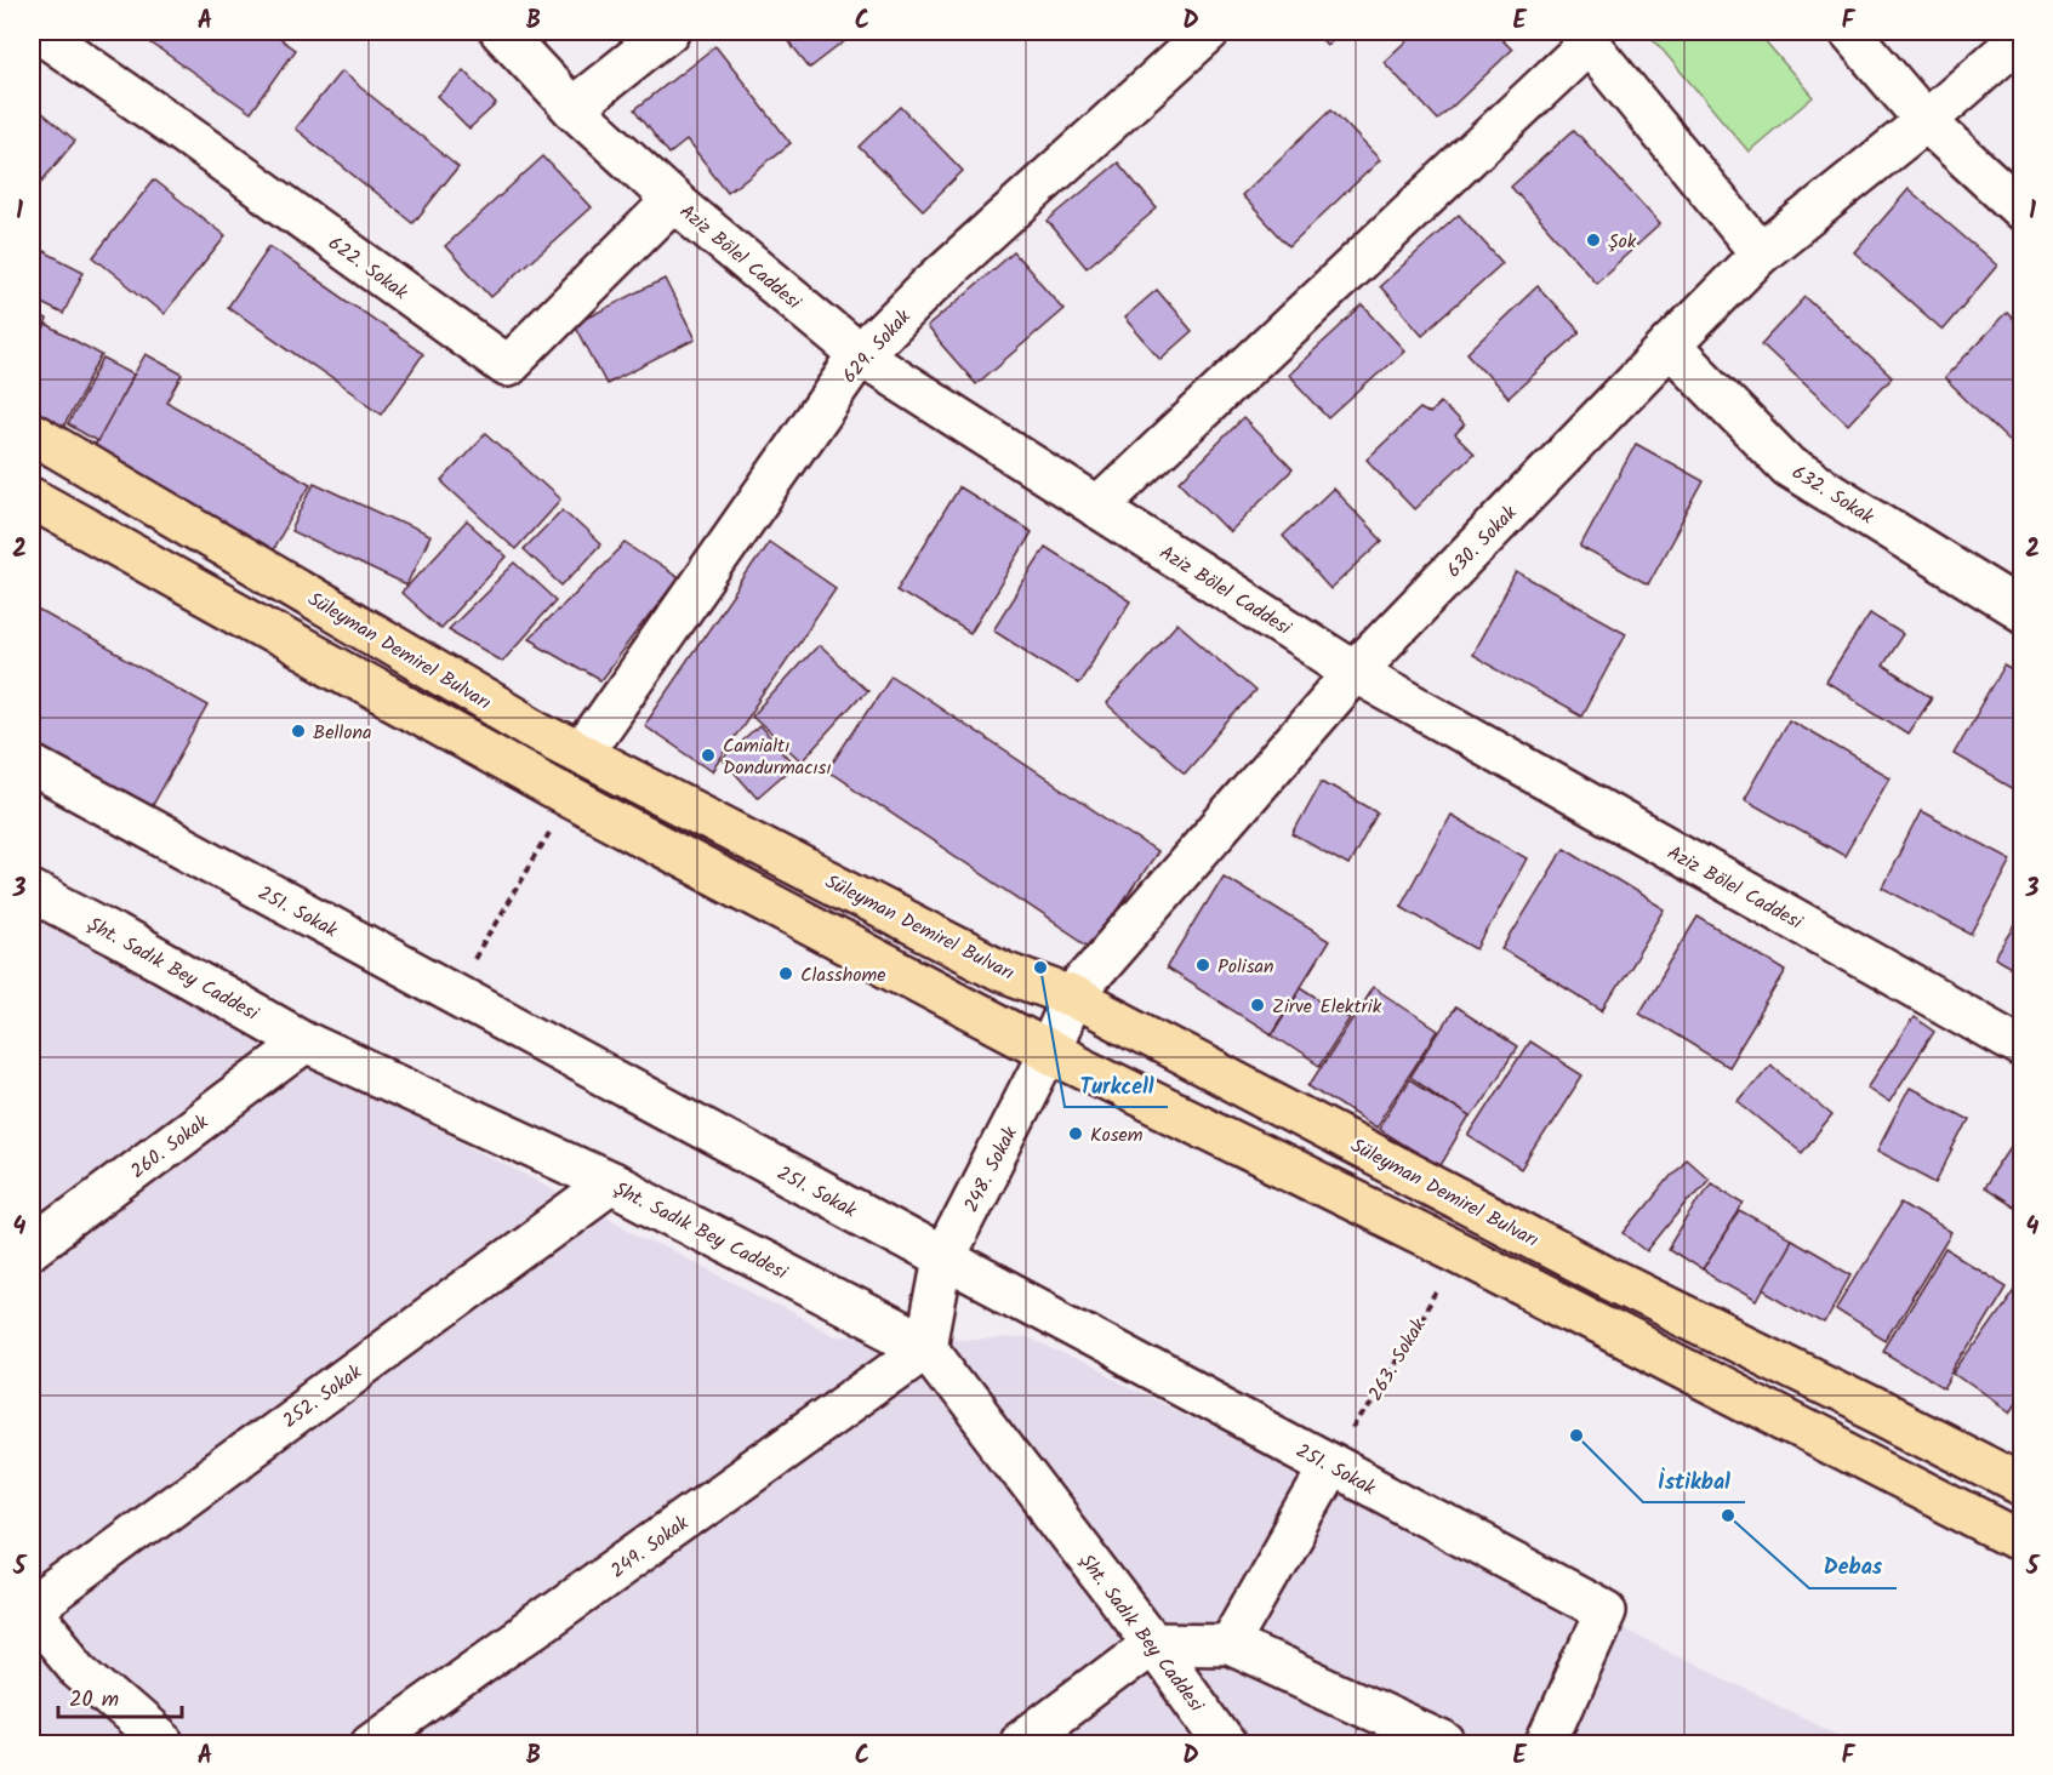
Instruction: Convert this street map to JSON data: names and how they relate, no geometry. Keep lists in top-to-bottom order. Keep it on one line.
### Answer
{"streets":{"main road":["Süleyman Demirel Bulvarı"],"street":["Aziz Bölel Caddesi","622. Sokak","629. Sokak","632. Sokak","630. Sokak","251. Sokak","Şht. Sadık Bey Caddesi","260. Sokak","248. Sokak","252. Sokak","249. Sokak"],"path":["263. Sokak"]},"crossings":[["Aziz Bölel Caddesi","622. Sokak"],["Aziz Bölel Caddesi","629. Sokak"],["Aziz Bölel Caddesi","630. Sokak"],["629. Sokak","Süleyman Demirel Bulvarı"],["632. Sokak","630. Sokak"],["630. Sokak","Süleyman Demirel Bulvarı"],["630. Sokak","248. Sokak"],["Süleyman Demirel Bulvarı","248. Sokak"],["251. Sokak","248. Sokak"],["251. Sokak","263. Sokak"],["Şht. Sadık Bey Caddesi","260. Sokak"],["Şht. Sadık Bey Caddesi","248. Sokak"],["Şht. Sadık Bey Caddesi","252. Sokak"],["Şht. Sadık Bey Caddesi","249. Sokak"],["248. Sokak","249. Sokak"]],"places":["Şok","Bellona","Camialtı Dondurmacısı","Polisan","Turkcell","Classhome","Zirve Elektrik","Kosem","İstikbal","Debas"],"scale_bar":"20 m","grid":{"columns":["A","B","C","D","E","F"],"rows":["1","2","3","4","5"]}}
